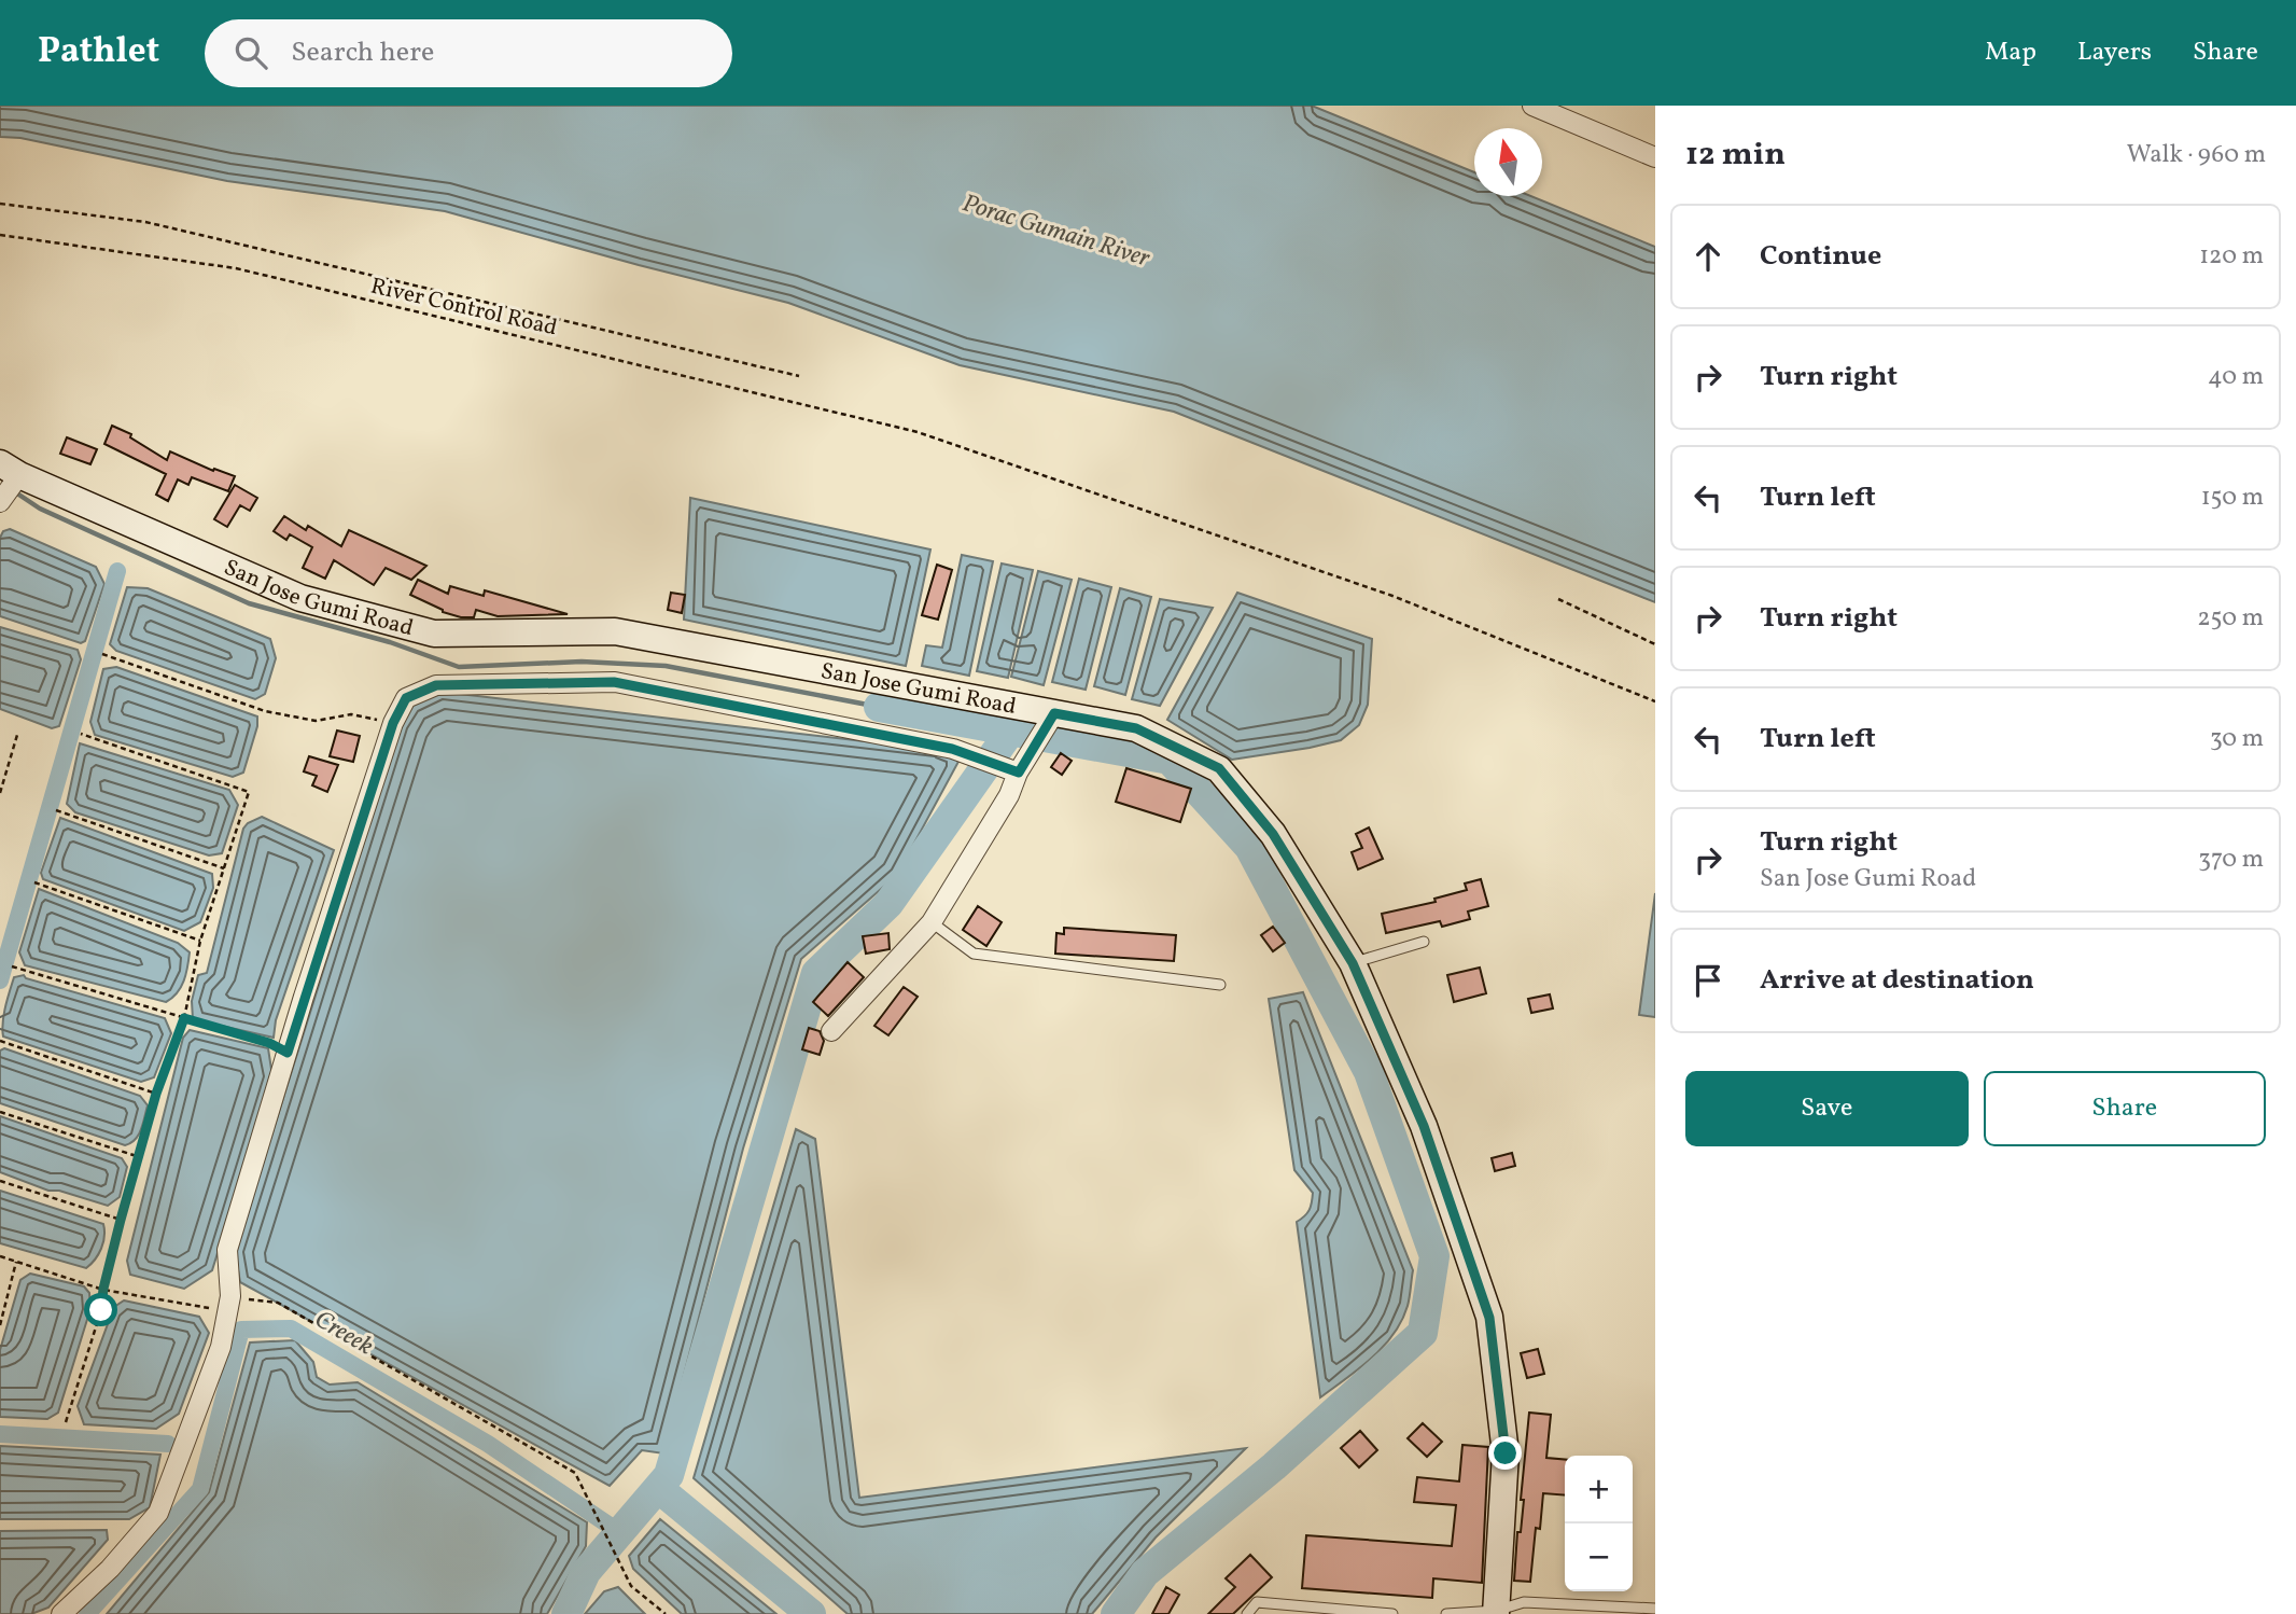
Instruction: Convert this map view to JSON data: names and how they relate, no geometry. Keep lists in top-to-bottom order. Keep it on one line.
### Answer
{"streets":{"street":["San Jose Gumi Road"],"path":["River Control Road"]},"water":["Porac Gumain River","Creeek"],"north":"top","page":{"header":"Pathlet","search":"Search here","nav":["Map","Layers","Share"],"heading":["12 min","Walk · 960 m"],"list":[["Continue","120 m"],["Turn right","40 m"],["Turn left","150 m"],["Turn right","250 m"],["Turn left","30 m"],["Turn right","San Jose Gumi Road","370 m"],"Arrive at destination"],"buttons":["Save","Share"],"map_buttons":["+","−"]}}
